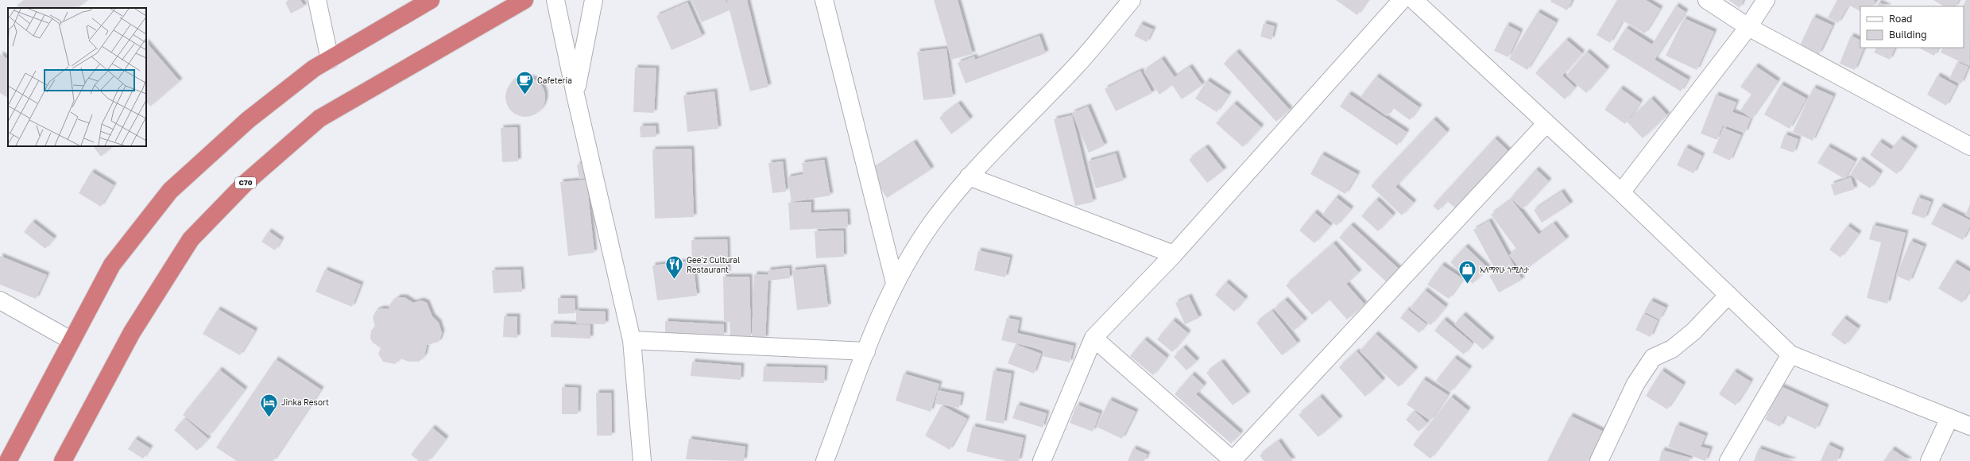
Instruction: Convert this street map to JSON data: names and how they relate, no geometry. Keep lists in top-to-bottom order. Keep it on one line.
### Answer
{"streets":{"highway":["C70"]},"places":{"cafe":["Cafeteria"],"restaurant":["Gee'z Cultural Restaurant"],"shop":["አለማየሁ ጎሚስታ"],"hotel":["Jinka Resort"]},"legend":["Road","Building"]}
